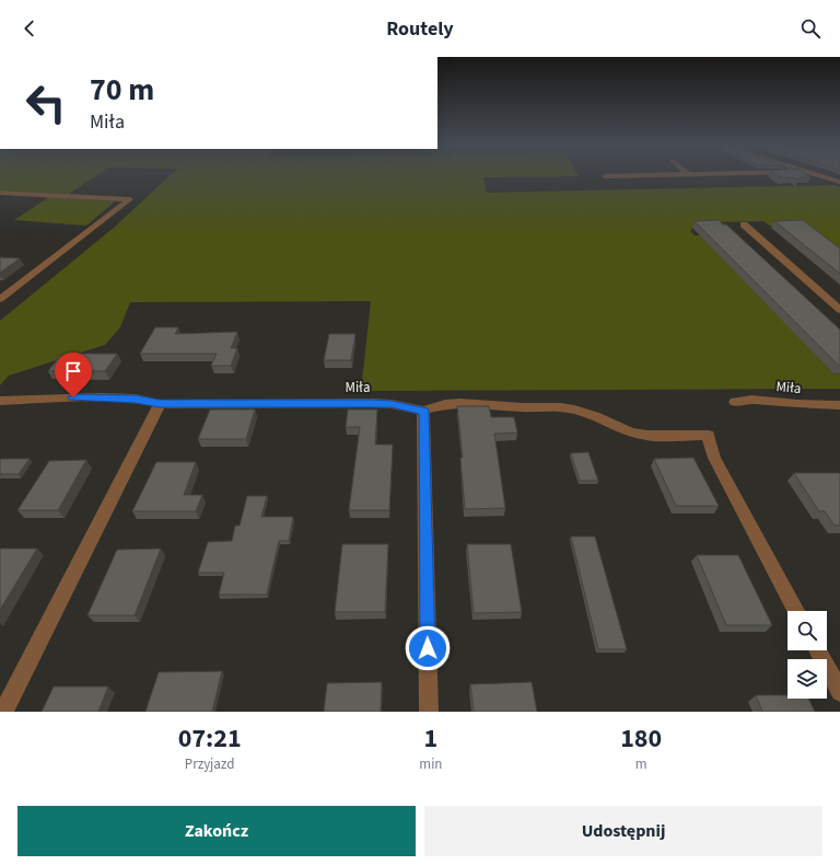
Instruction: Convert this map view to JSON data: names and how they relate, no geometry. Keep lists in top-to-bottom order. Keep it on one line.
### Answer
{"streets":{"street":["Miła"]},"page":{"header":"Routely","turn":["70 m","Miła"],"eta":["07:21","Przyjazd","1","min","180","m"],"buttons":["Zakończ","Udostępnij"]}}
